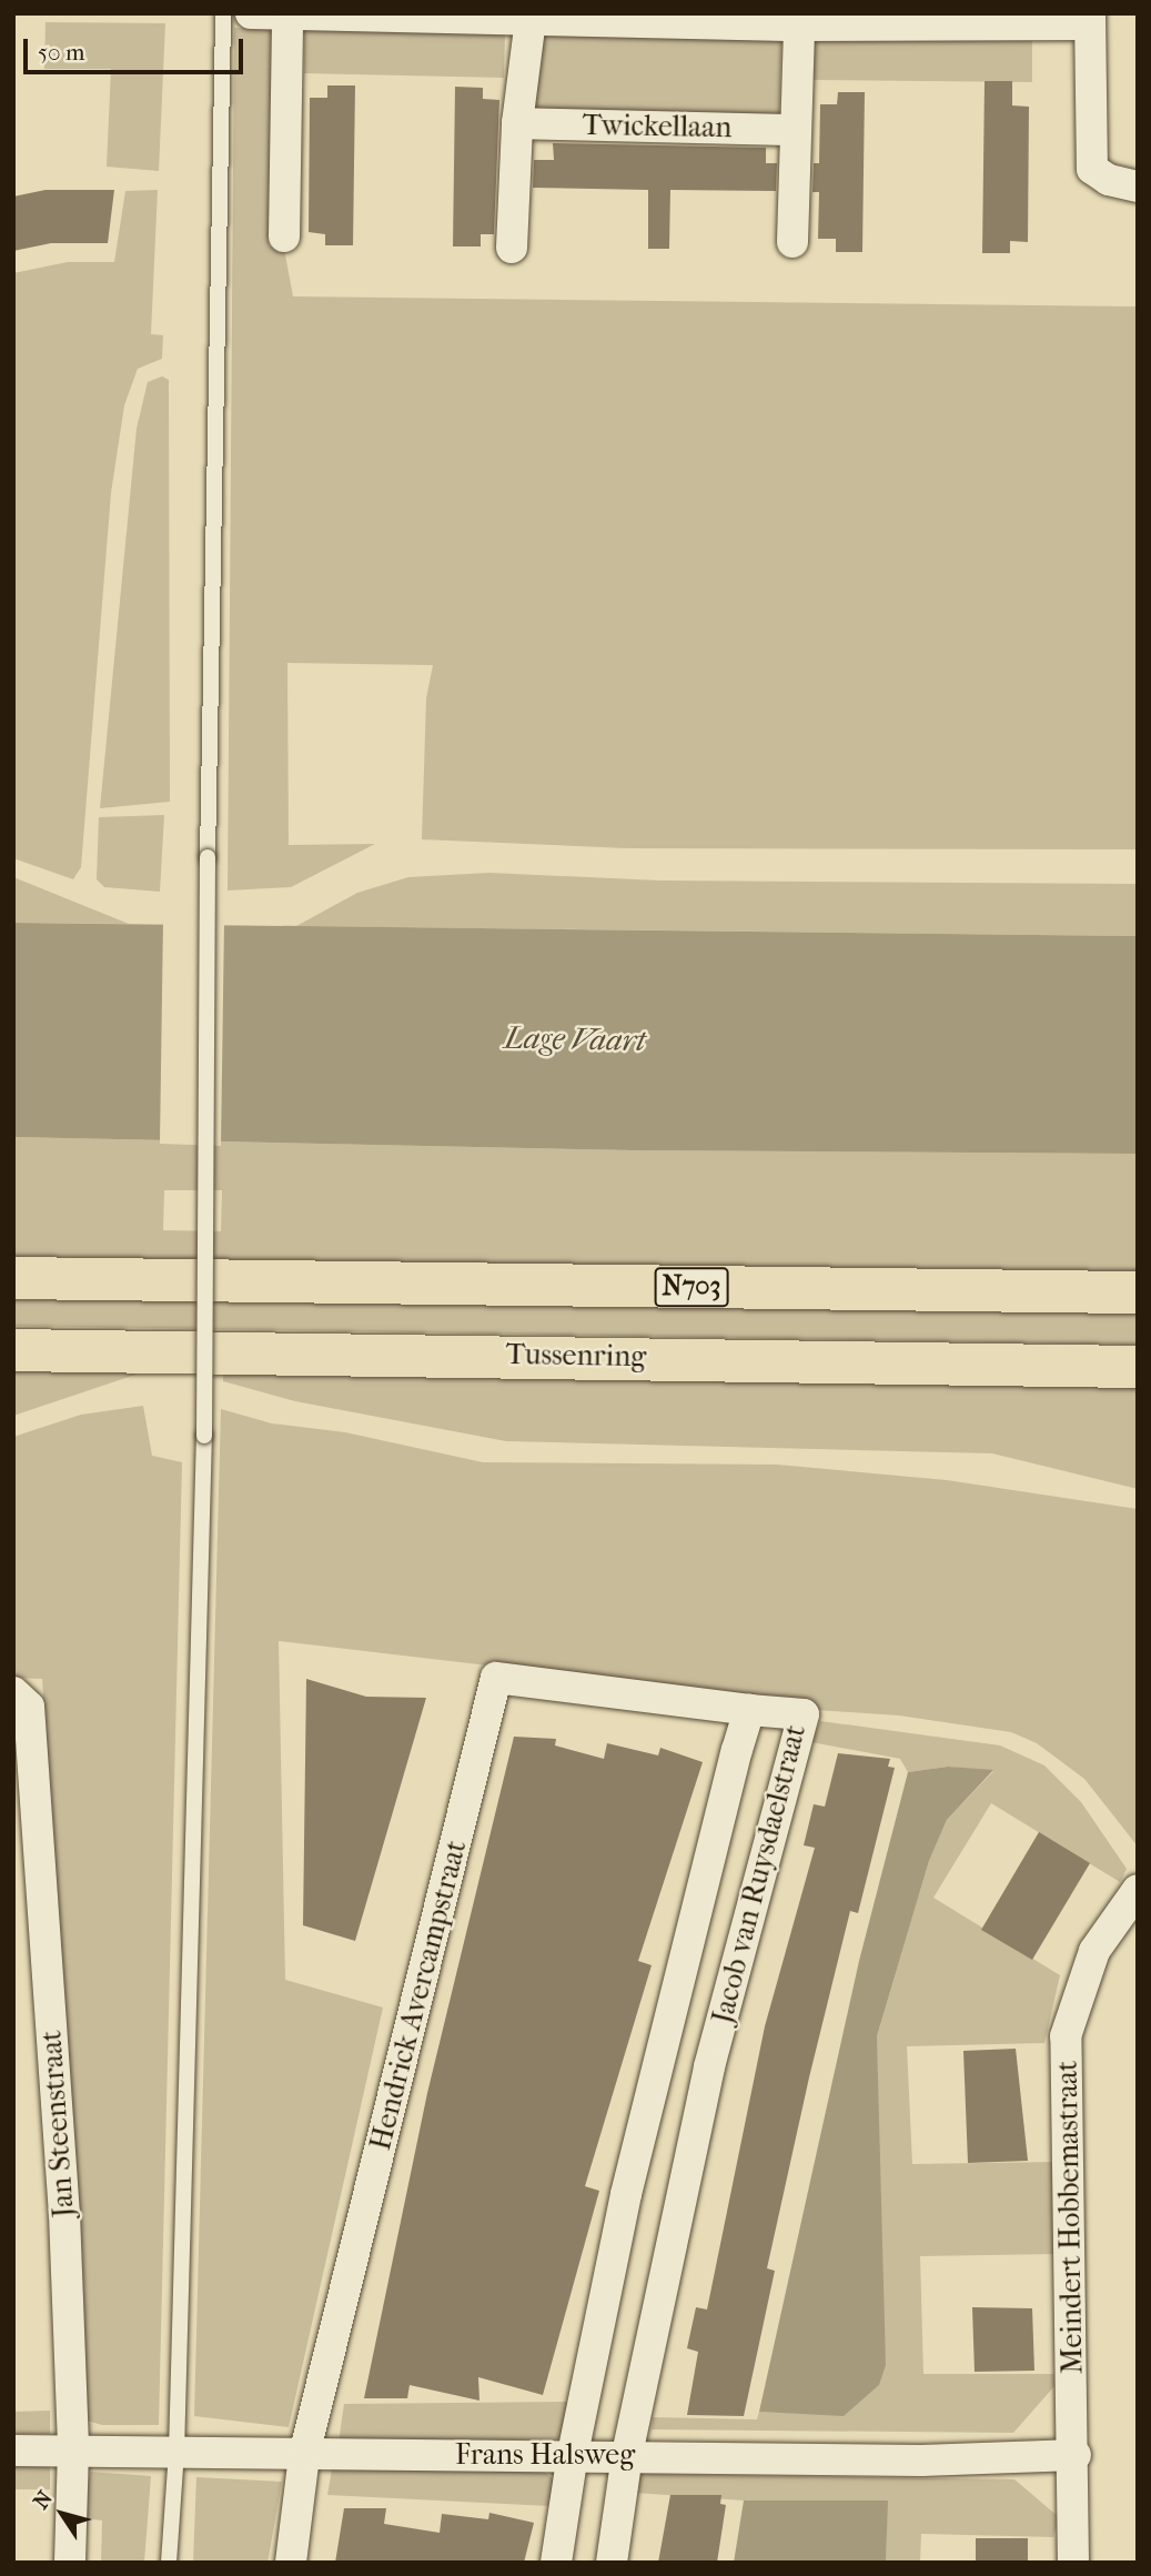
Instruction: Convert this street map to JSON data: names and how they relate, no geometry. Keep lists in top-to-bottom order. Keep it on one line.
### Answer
{"streets":{"highway":["N703","Tussenring"],"street":["Twickellaan","Jacob van Ruysdaelstraat","Hendrick Avercampstraat","Jan Steenstraat","Meindert Hobbemastraat","Frans Halsweg"]},"crossings":[["Jacob van Ruysdaelstraat","Hendrick Avercampstraat"],["Jacob van Ruysdaelstraat","Frans Halsweg"],["Hendrick Avercampstraat","Frans Halsweg"],["Jan Steenstraat","Frans Halsweg"],["Meindert Hobbemastraat","Frans Halsweg"]],"water":["Lage Vaart"],"scale_bar":"50 m","north":"top left"}
